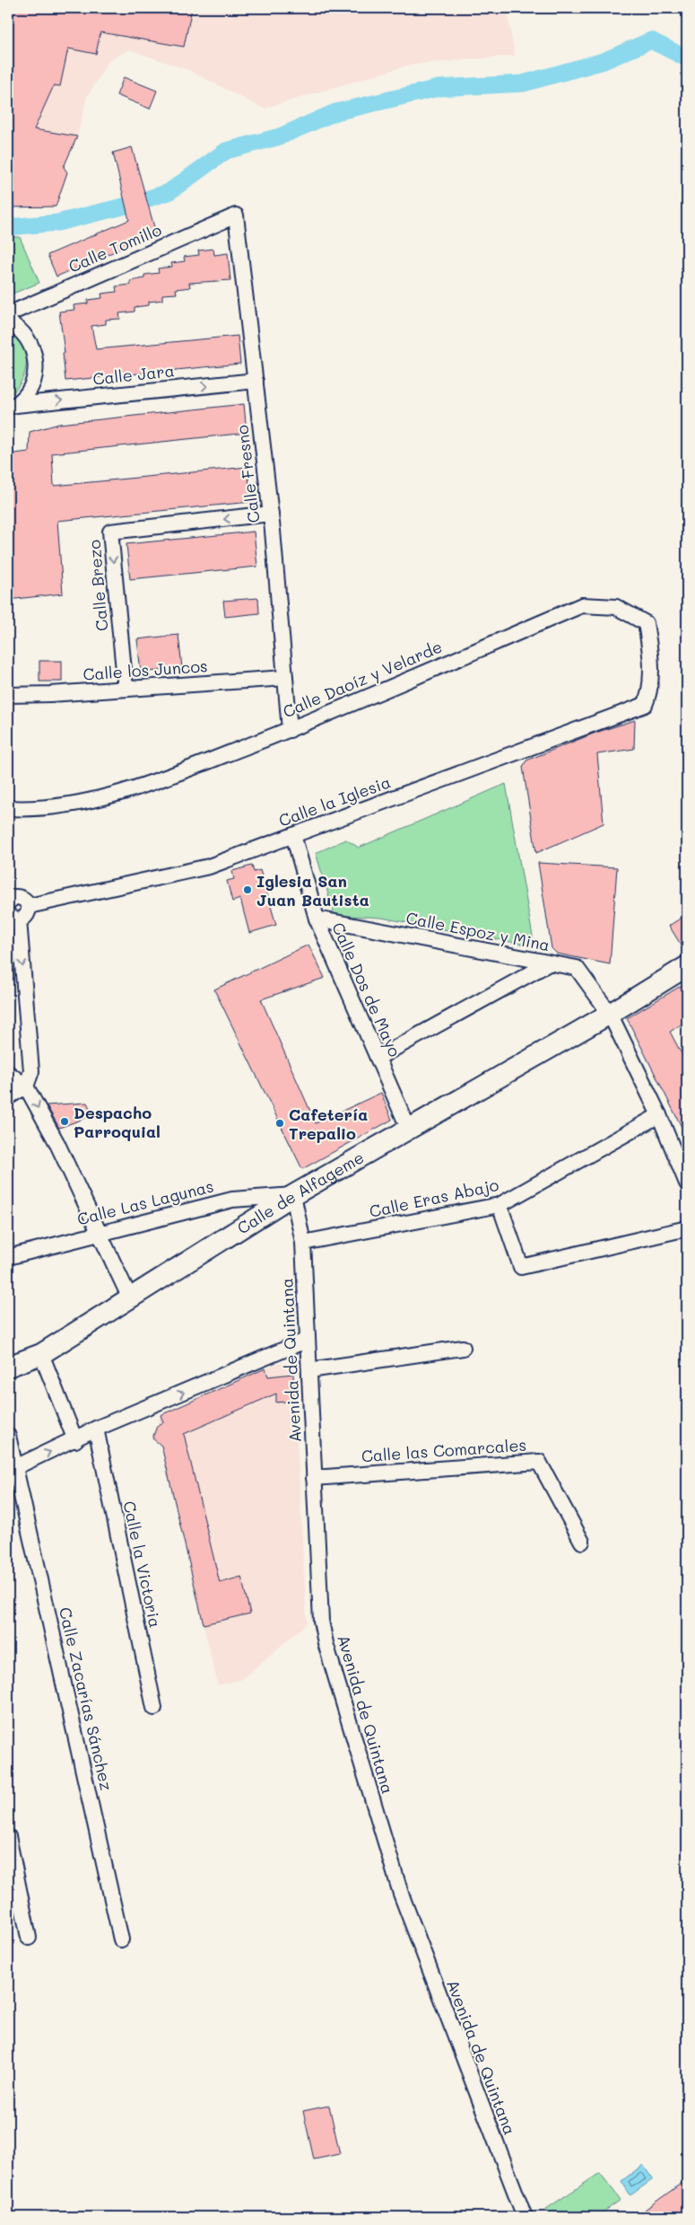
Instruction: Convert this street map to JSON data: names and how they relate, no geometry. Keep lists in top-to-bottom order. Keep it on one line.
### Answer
{"streets":{"street":["Calle Tomillo","Calle Jara","Calle Fresno","Calle Brezo","Calle los Juncos","Calle Daoíz y Velarde","Calle la Iglesia","Calle Espoz y Mina","Calle Dos de Mayo","Calle de Alfageme","Calle Eras Abajo","Calle Las Lagunas","Avenida de Quintana","Calle las Comarcales","Calle la Victoria","Calle Zacarías Sánchez"]},"crossings":[["Calle Tomillo","Calle Fresno"],["Calle Jara","Calle Fresno"],["Calle Fresno","Calle Brezo"],["Calle Fresno","Calle los Juncos"],["Calle Fresno","Calle Daoíz y Velarde"],["Calle Brezo","Calle los Juncos"],["Calle Daoíz y Velarde","Calle la Iglesia"],["Calle la Iglesia","Calle Dos de Mayo"],["Calle Espoz y Mina","Calle Dos de Mayo"],["Calle Espoz y Mina","Calle de Alfageme"],["Calle Espoz y Mina","Calle Eras Abajo"],["Calle Dos de Mayo","Calle de Alfageme"],["Calle de Alfageme","Calle Las Lagunas"],["Calle de Alfageme","Avenida de Quintana"],["Calle Eras Abajo","Avenida de Quintana"],["Calle Las Lagunas","Avenida de Quintana"],["Avenida de Quintana","Calle las Comarcales"]],"one_way":["Calle Jara"],"places":["Iglesia San Juan Bautista","Despacho Parroquial","Cafetería Trepalio"]}
